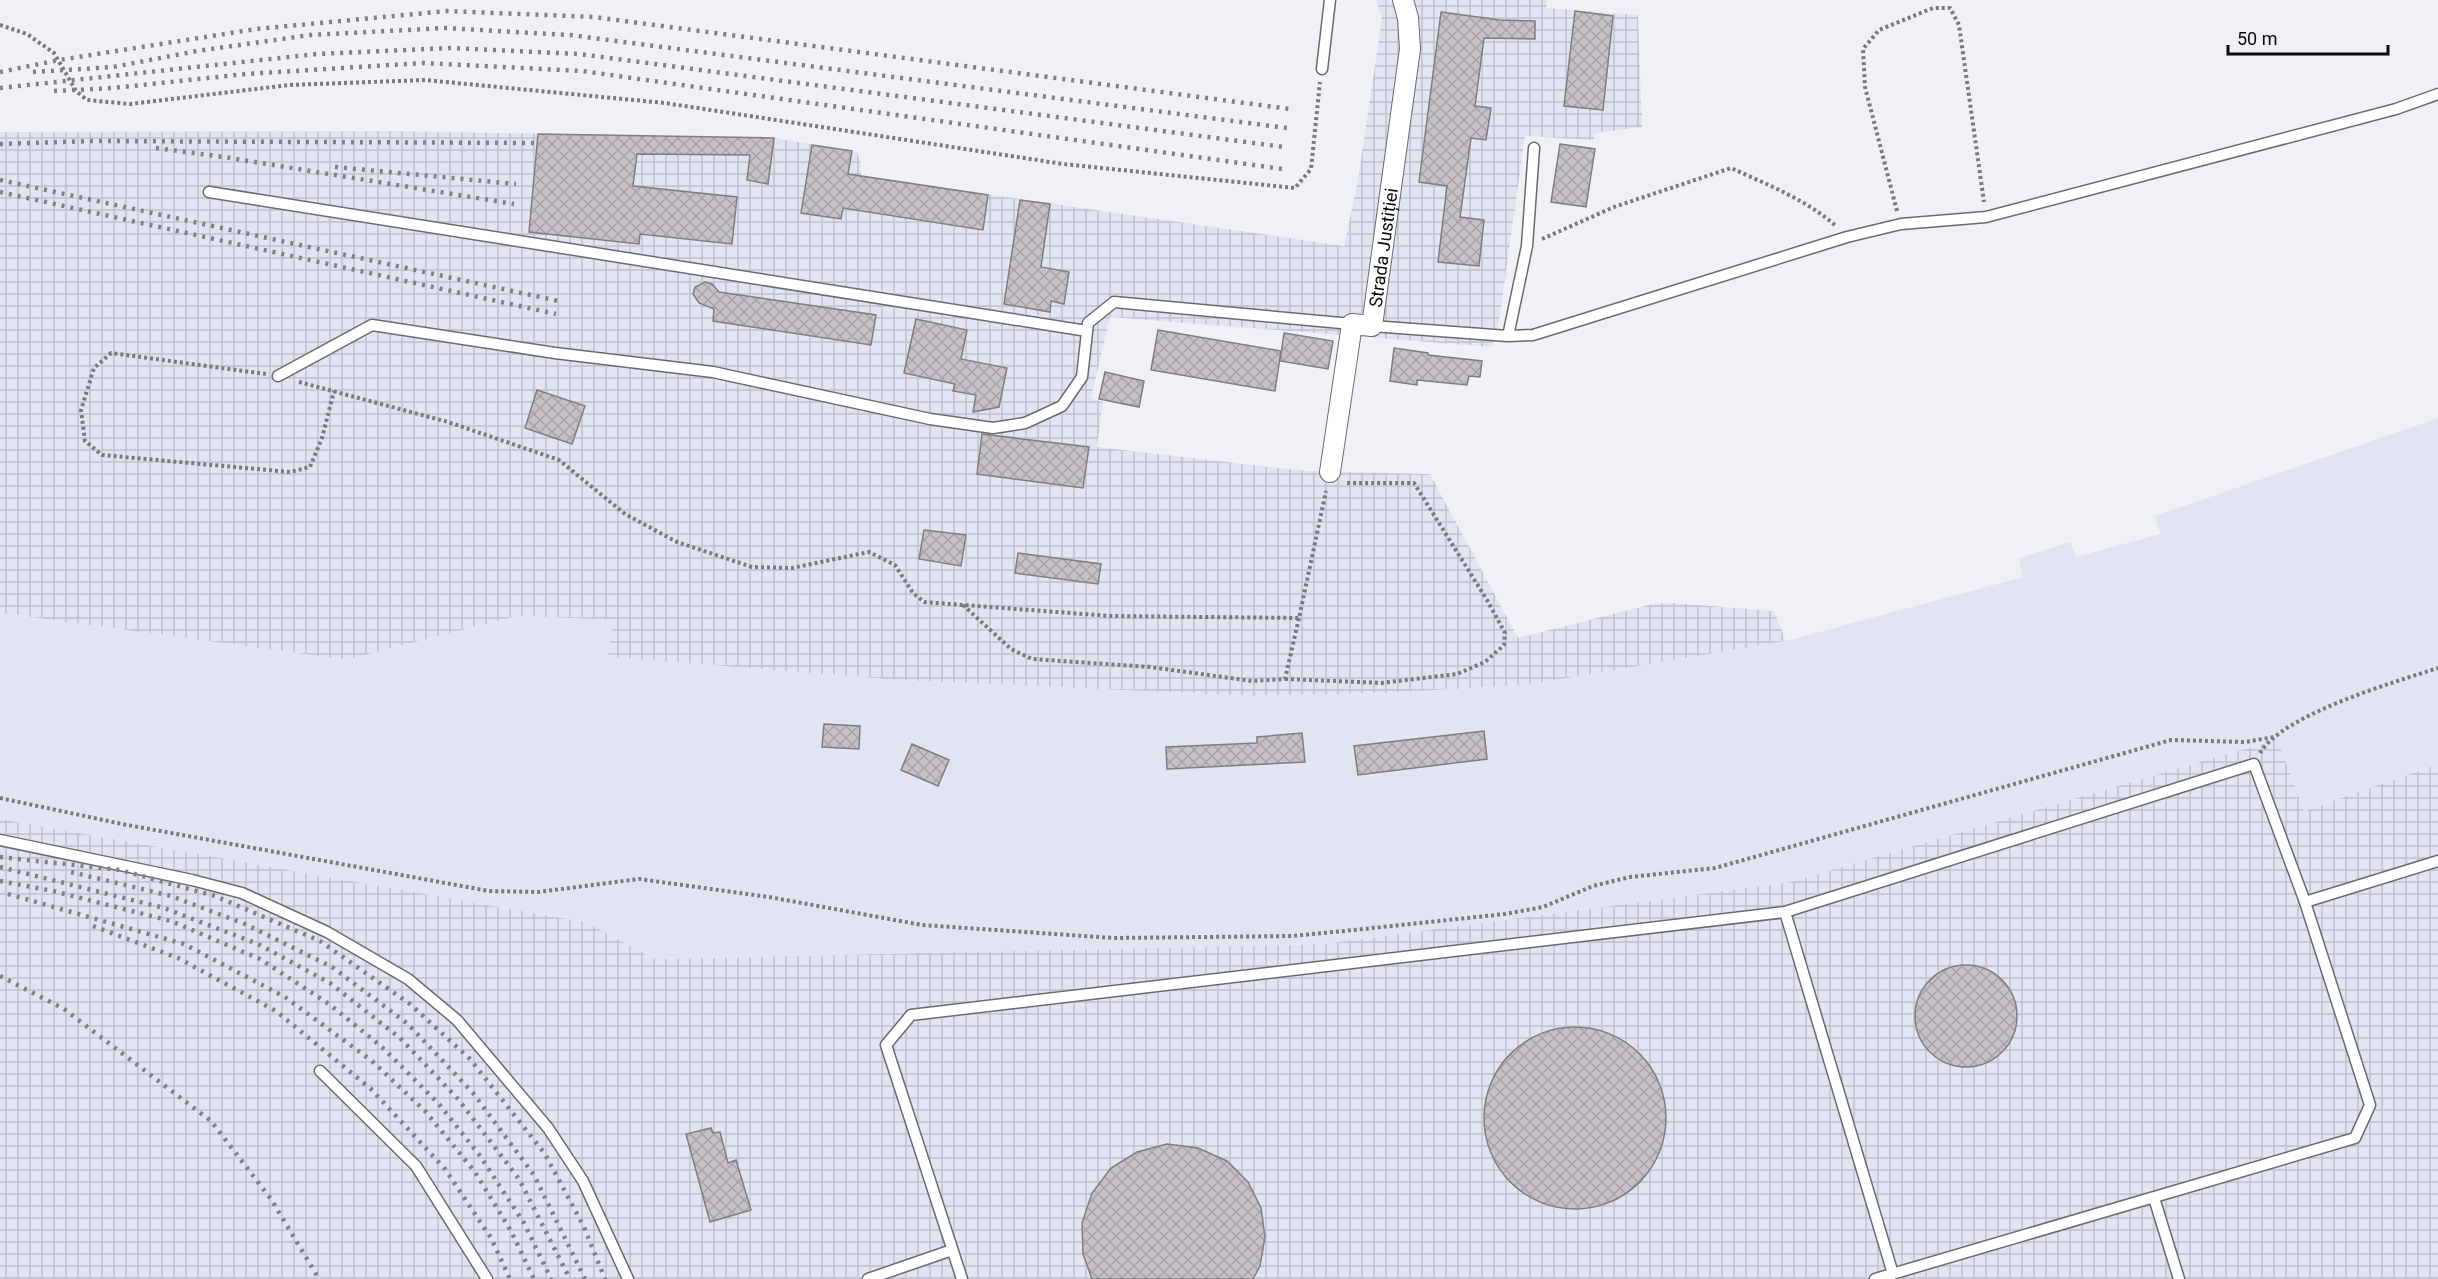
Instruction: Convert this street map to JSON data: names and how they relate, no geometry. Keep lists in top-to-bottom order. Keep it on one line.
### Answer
{"streets":{"street":["Strada Justiției"]},"scale_bar":"50 m"}
